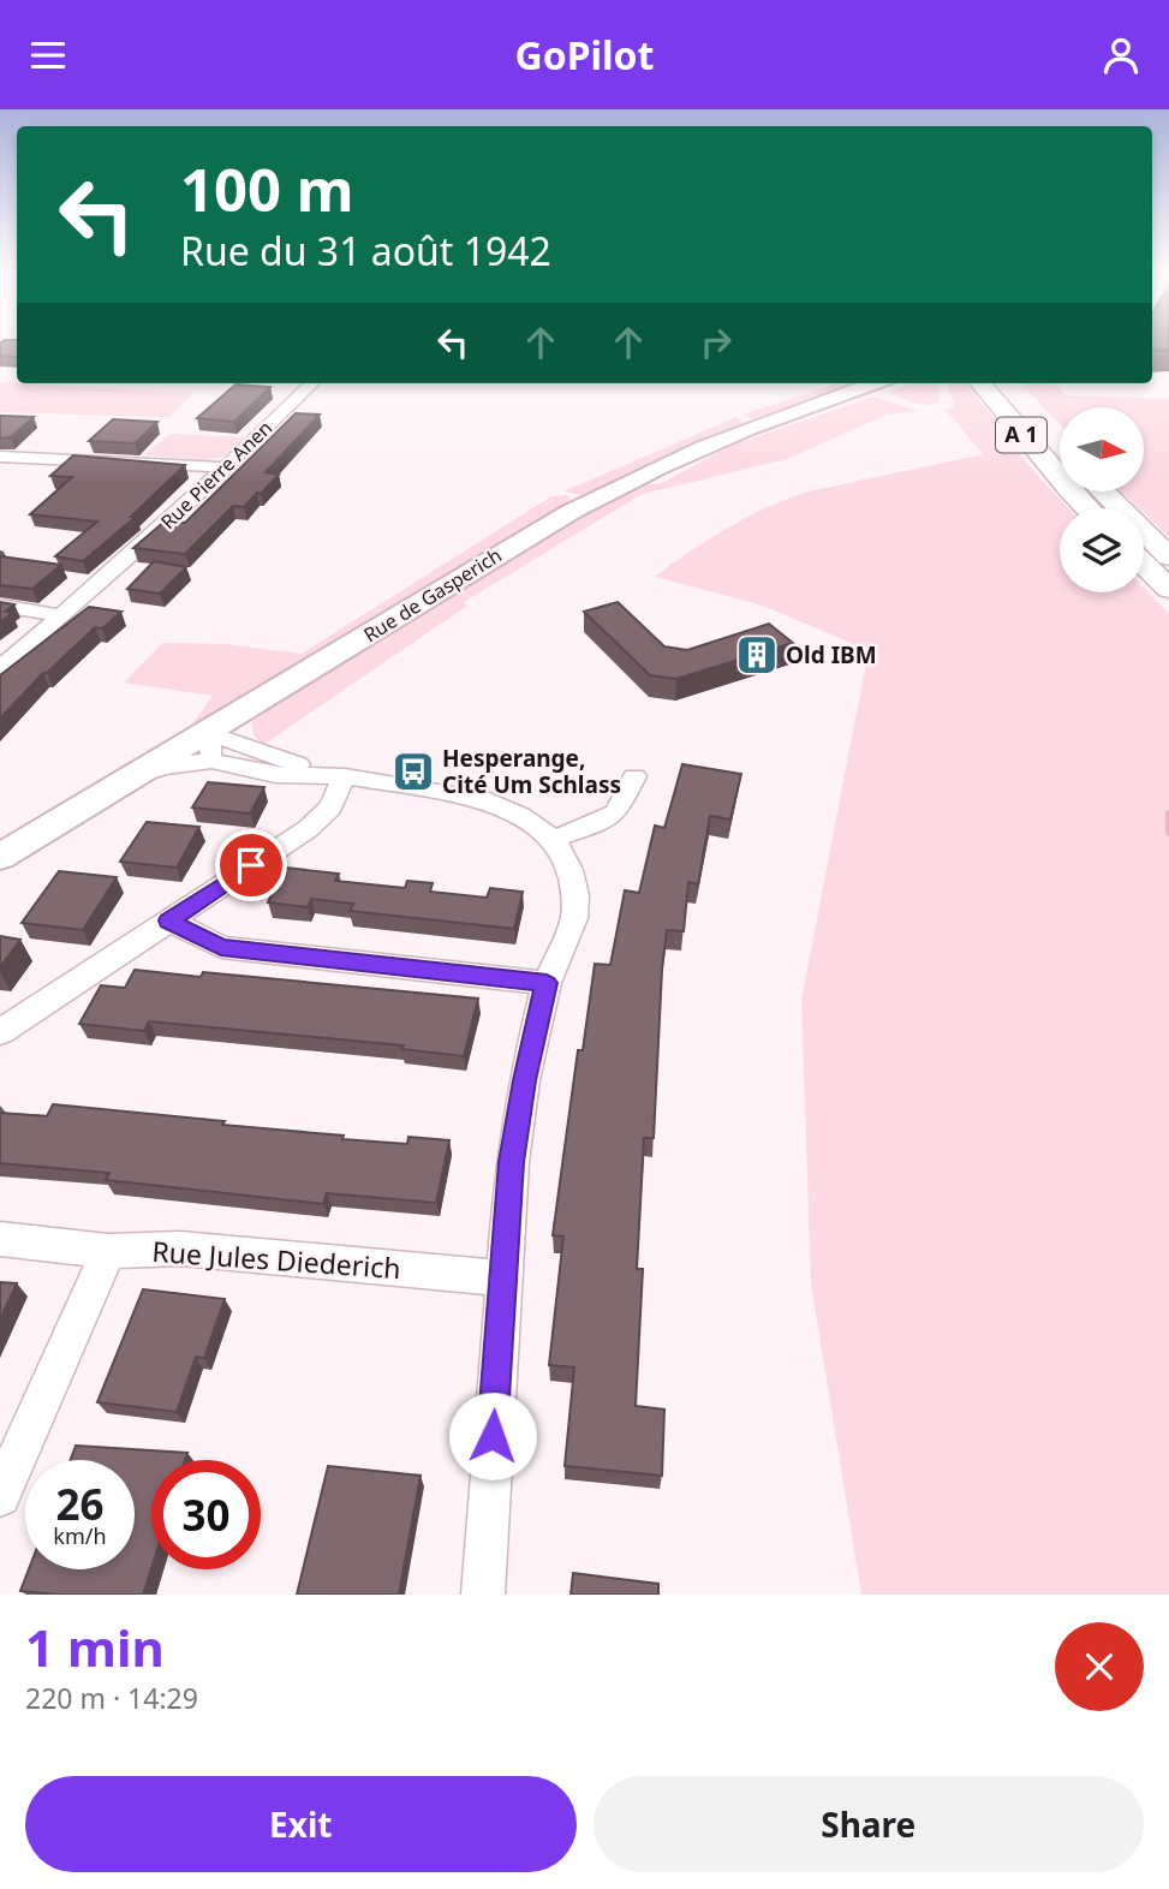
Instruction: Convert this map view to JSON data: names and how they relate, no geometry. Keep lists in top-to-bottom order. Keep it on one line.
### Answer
{"streets":{"highway":["A 1"],"main road":["Rue de Gasperich"],"street":["Rue Pierre Anen","Rue Jules Diederich"]},"places":{"building":["Old IBM"],"bus stop":["Hesperange, Cité Um Schlass"]},"north":"right","page":{"header":"GoPilot","turn":["100 m","Rue du 31 août 1942"],"speed":"26 km/h","limit":"30","heading":["1 min","220 m · 14:29"],"buttons":["Exit","Share"]}}
